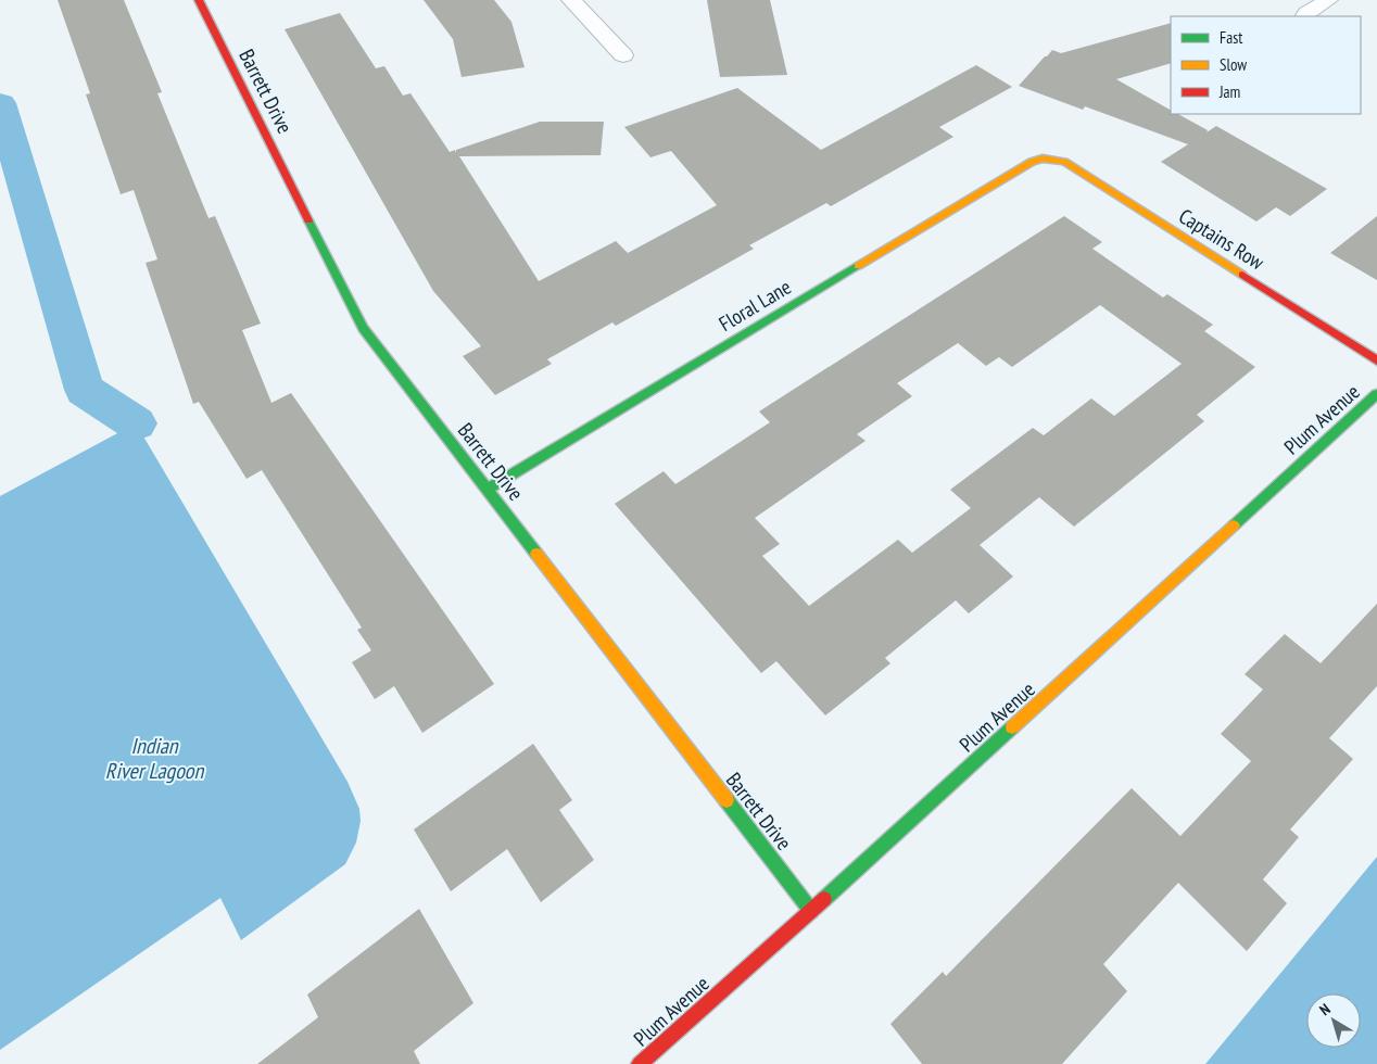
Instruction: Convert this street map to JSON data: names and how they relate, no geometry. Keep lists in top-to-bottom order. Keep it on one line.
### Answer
{"streets":{"street":["Barrett Drive","Captains Row","Floral Lane","Plum Avenue"]},"crossings":[["Barrett Drive","Floral Lane"],["Barrett Drive","Plum Avenue"],["Captains Row","Floral Lane"]],"water":["Indian River Lagoon"],"legend":["Fast","Slow","Jam"],"north":"top left"}
